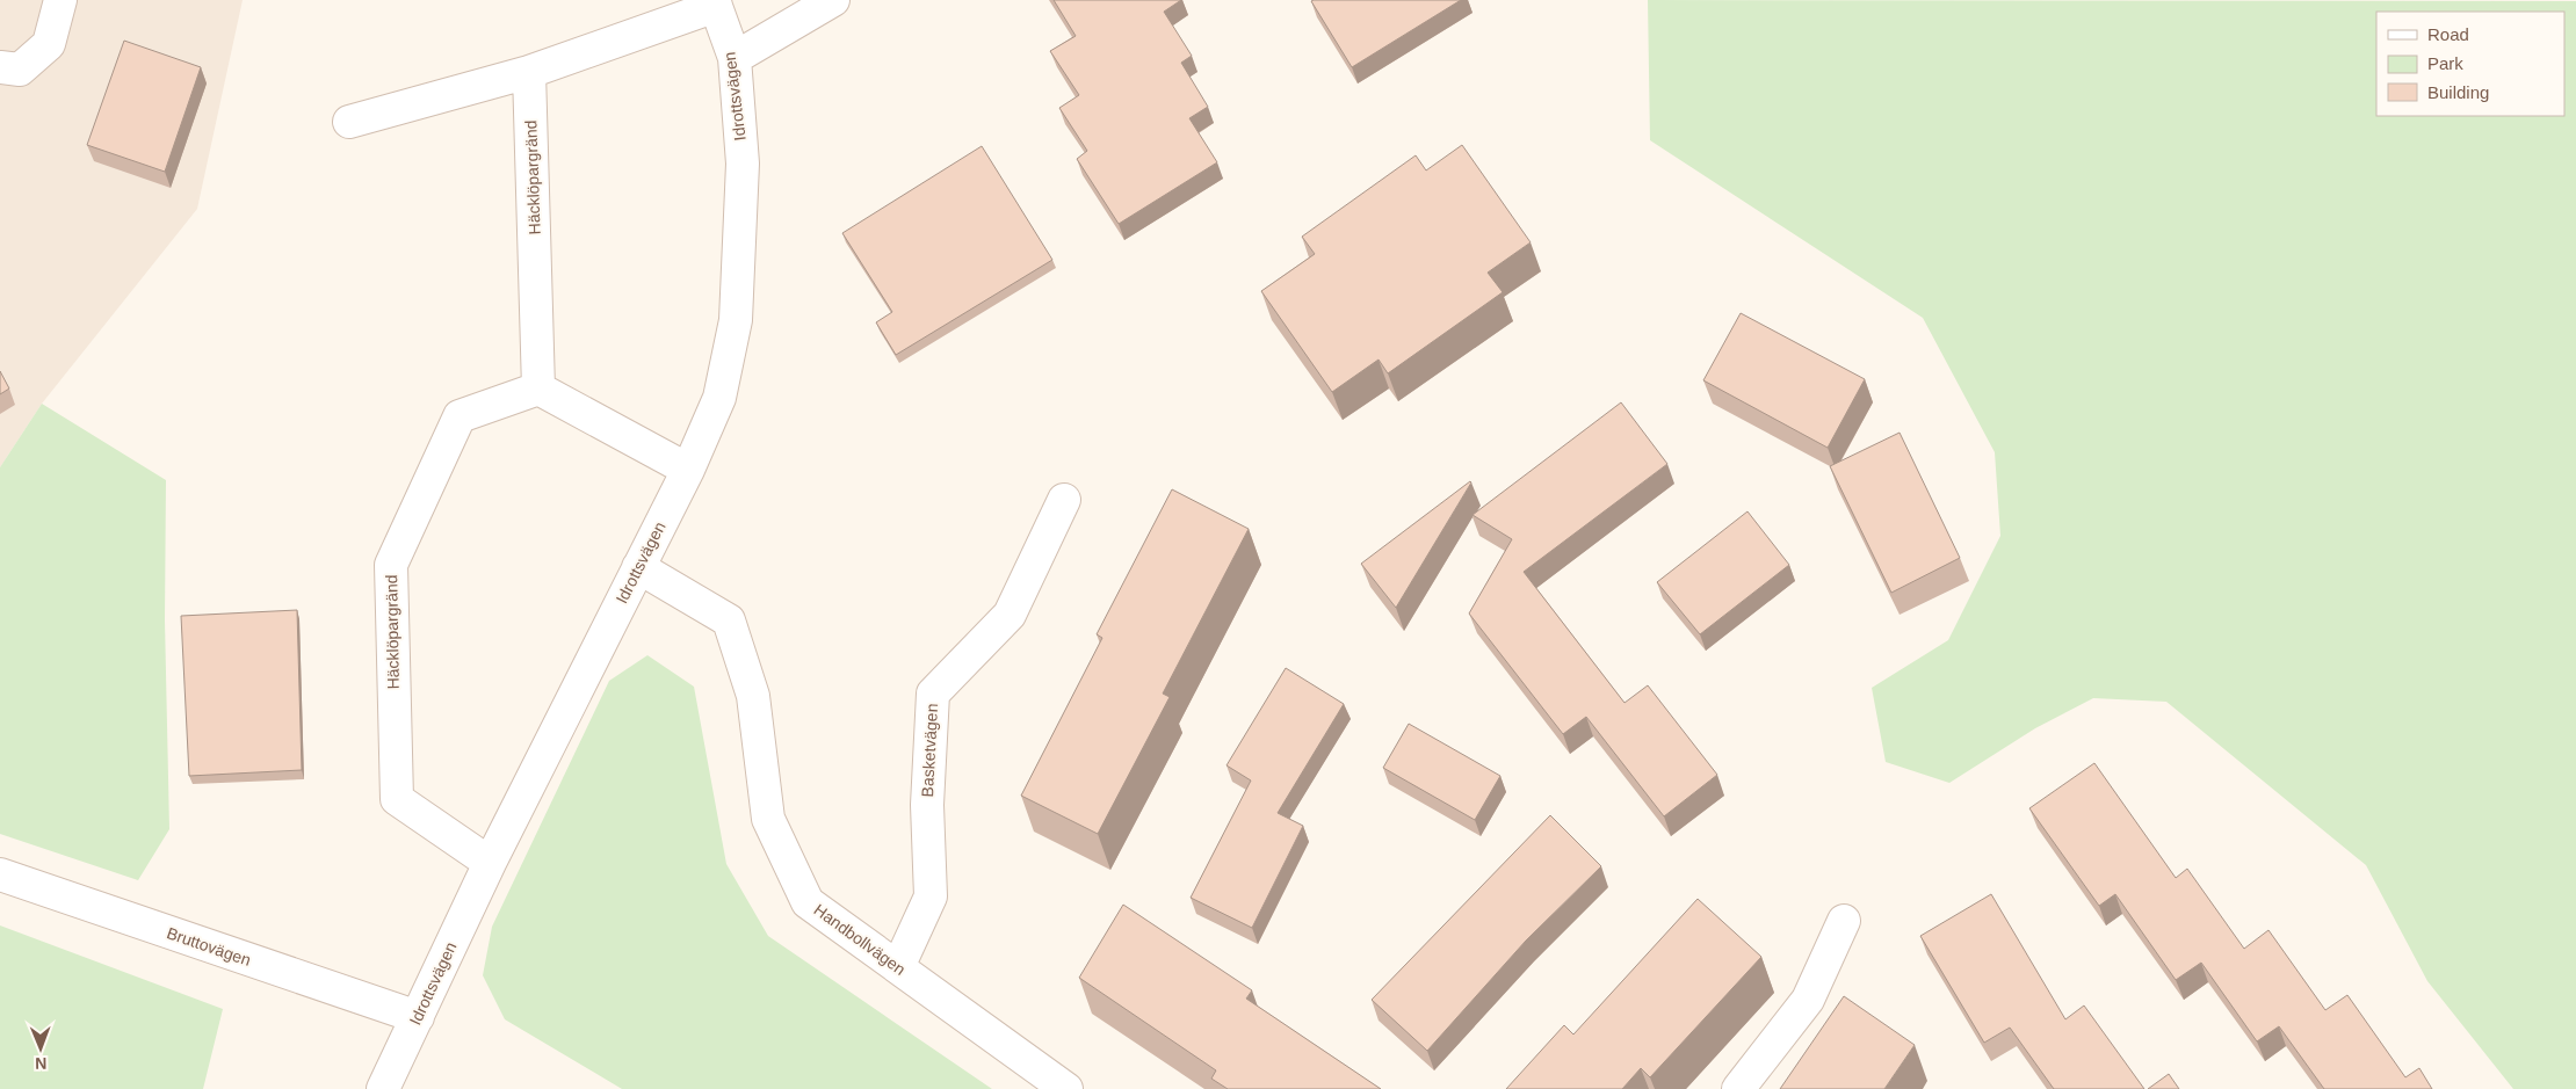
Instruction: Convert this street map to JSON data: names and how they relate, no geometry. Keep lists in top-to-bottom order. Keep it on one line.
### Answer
{"streets":{"street":["Idrottsvägen","Häcklöpargränd","Basketvägen","Handbollvägen","Bruttovägen"]},"crossings":[["Idrottsvägen","Häcklöpargränd"],["Idrottsvägen","Handbollvägen"],["Idrottsvägen","Bruttovägen"],["Basketvägen","Handbollvägen"]],"legend":["Road","Park","Building"],"north":"bottom"}
